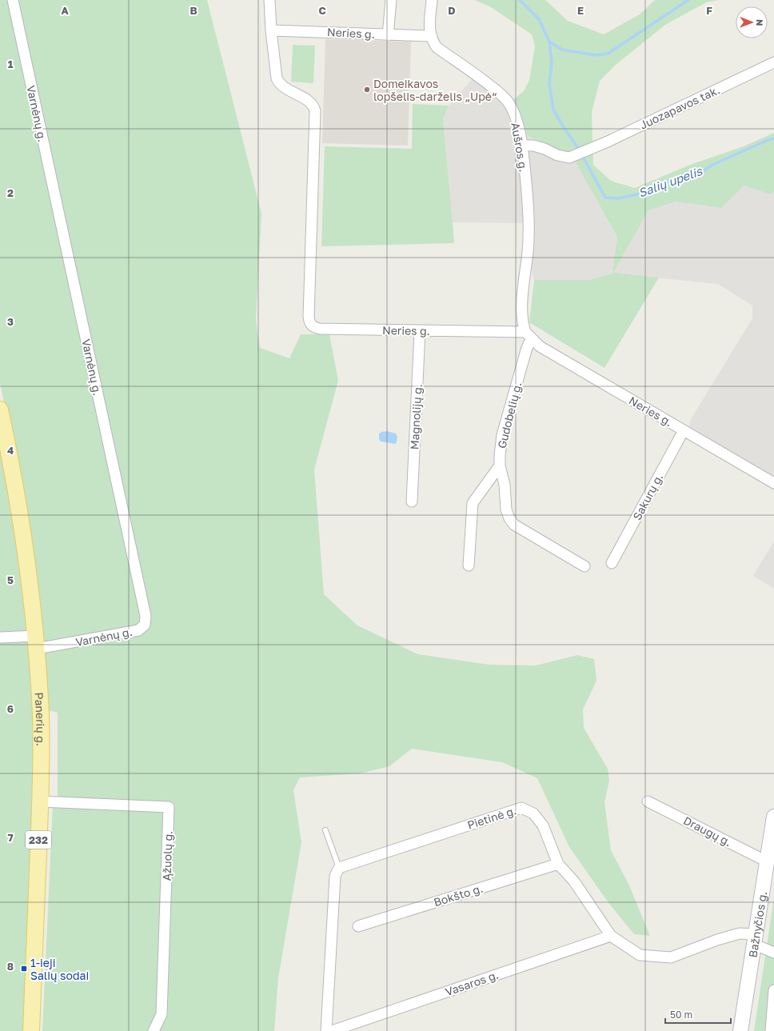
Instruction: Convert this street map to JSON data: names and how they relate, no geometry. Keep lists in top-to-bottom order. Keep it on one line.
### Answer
{"streets":{"main road":["Panerių g.","232","Bažnyčios g."],"street":["Neries g.","Juozapavos tak.","Varnėnų g.","Aušros g.","Gudobelių g.","Magnolijų g.","Sakurų g.","Pietinė g.","Draugų g.","Ąžuolų g.","Bokšto g.","Vasaros g."]},"crossings":[["Neries g.","Aušros g."],["Neries g.","Gudobelių g."],["Neries g.","Magnolijų g."],["Neries g.","Sakurų g."],["Juozapavos tak.","Aušros g."],["Varnėnų g.","Panerių g."],["Aušros g.","Gudobelių g."],["Panerių g.","Ąžuolų g."],["Pietinė g.","Bokšto g."],["Pietinė g.","Bažnyčios g."],["Pietinė g.","Vasaros g."],["Draugų g.","Bažnyčios g."]],"water":["Salių upelis"],"places":{"other":["Domeikavos lopšelis-darželis „Upė“"],"transit":["1-ieji Salių sodai"]},"scale_bar":"50 m","north":"right","grid":{"columns":["A","B","C","D","E","F"],"rows":["1","2","3","4","5","6","7","8"]}}
